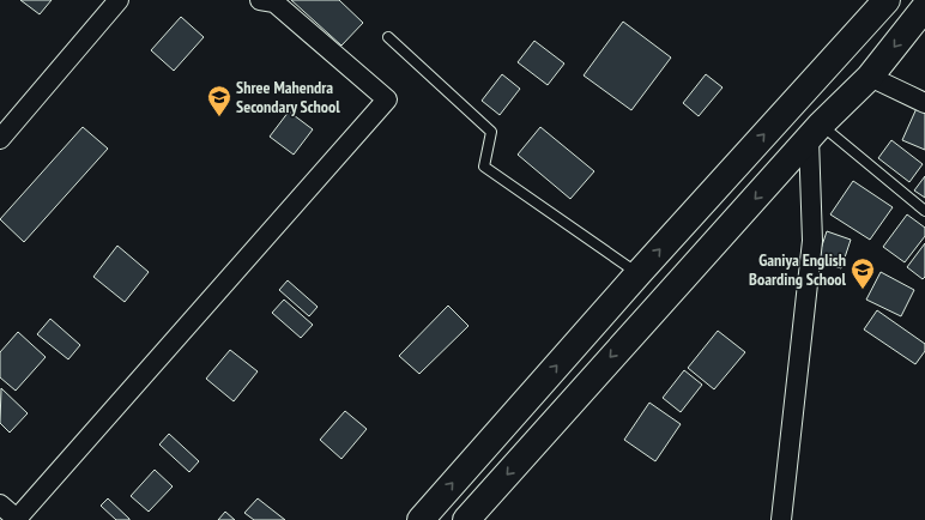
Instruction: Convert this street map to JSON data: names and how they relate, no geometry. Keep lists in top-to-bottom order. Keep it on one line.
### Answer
{"places":{"school or university":["Shree Mahendra Secondary School","Ganiya English Boarding School"]}}
